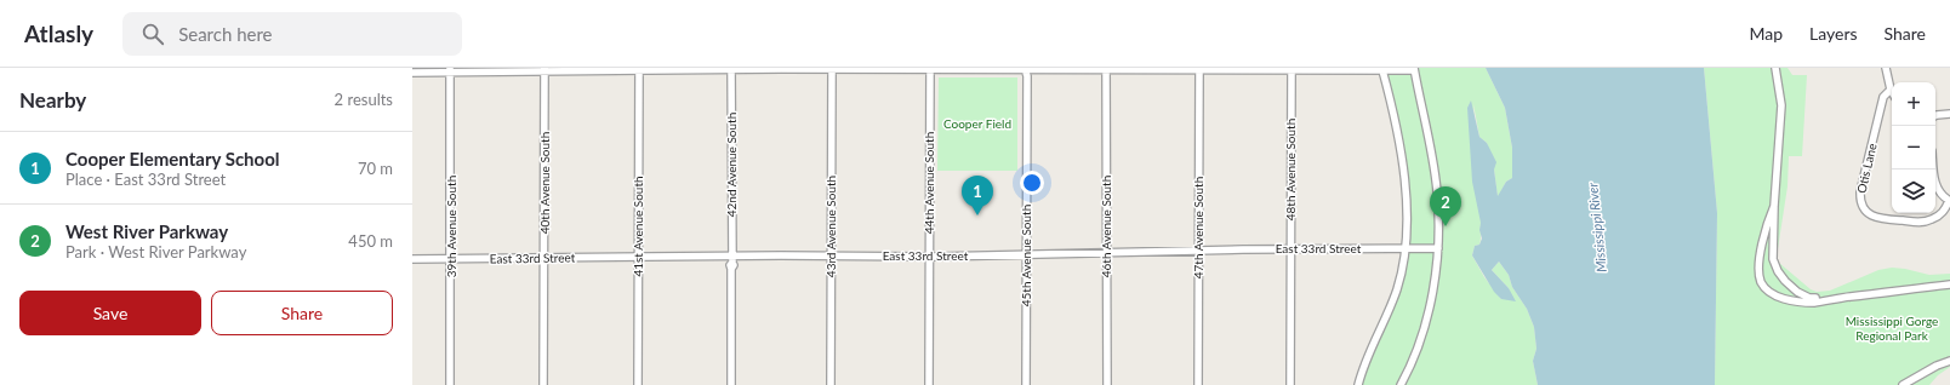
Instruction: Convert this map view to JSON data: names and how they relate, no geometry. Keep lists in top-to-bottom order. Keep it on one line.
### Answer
{"streets":{"street":["42nd Avenue South","Otis Lane","48th Avenue South","40th Avenue South","44th Avenue South","39th Avenue South","41st Avenue South","43rd Avenue South","46th Avenue South","47th Avenue South","East 33rd Street","45th Avenue South"]},"crossings":[["42nd Avenue South","East 33rd Street"],["48th Avenue South","East 33rd Street"],["40th Avenue South","East 33rd Street"],["44th Avenue South","East 33rd Street"],["39th Avenue South","East 33rd Street"],["41st Avenue South","East 33rd Street"],["43rd Avenue South","East 33rd Street"],["46th Avenue South","East 33rd Street"],["47th Avenue South","East 33rd Street"],["East 33rd Street","45th Avenue South"]],"water":["Mississippi River"],"parks":["Cooper Field","Mississippi Gorge Regional Park"],"page":{"header":"Atlasly","search":"Search here","nav":["Map","Layers","Share"],"heading":["Nearby","2 results"],"map_buttons":["+","−"],"list":[{"mark":"1","name":"Cooper Elementary School","note":"Place · East 33rd Street","value":"70 m"},{"mark":"2","name":"West River Parkway","note":"Park · West River Parkway","value":"450 m"}],"pins":["1","2"],"buttons":["Save","Share"]}}
